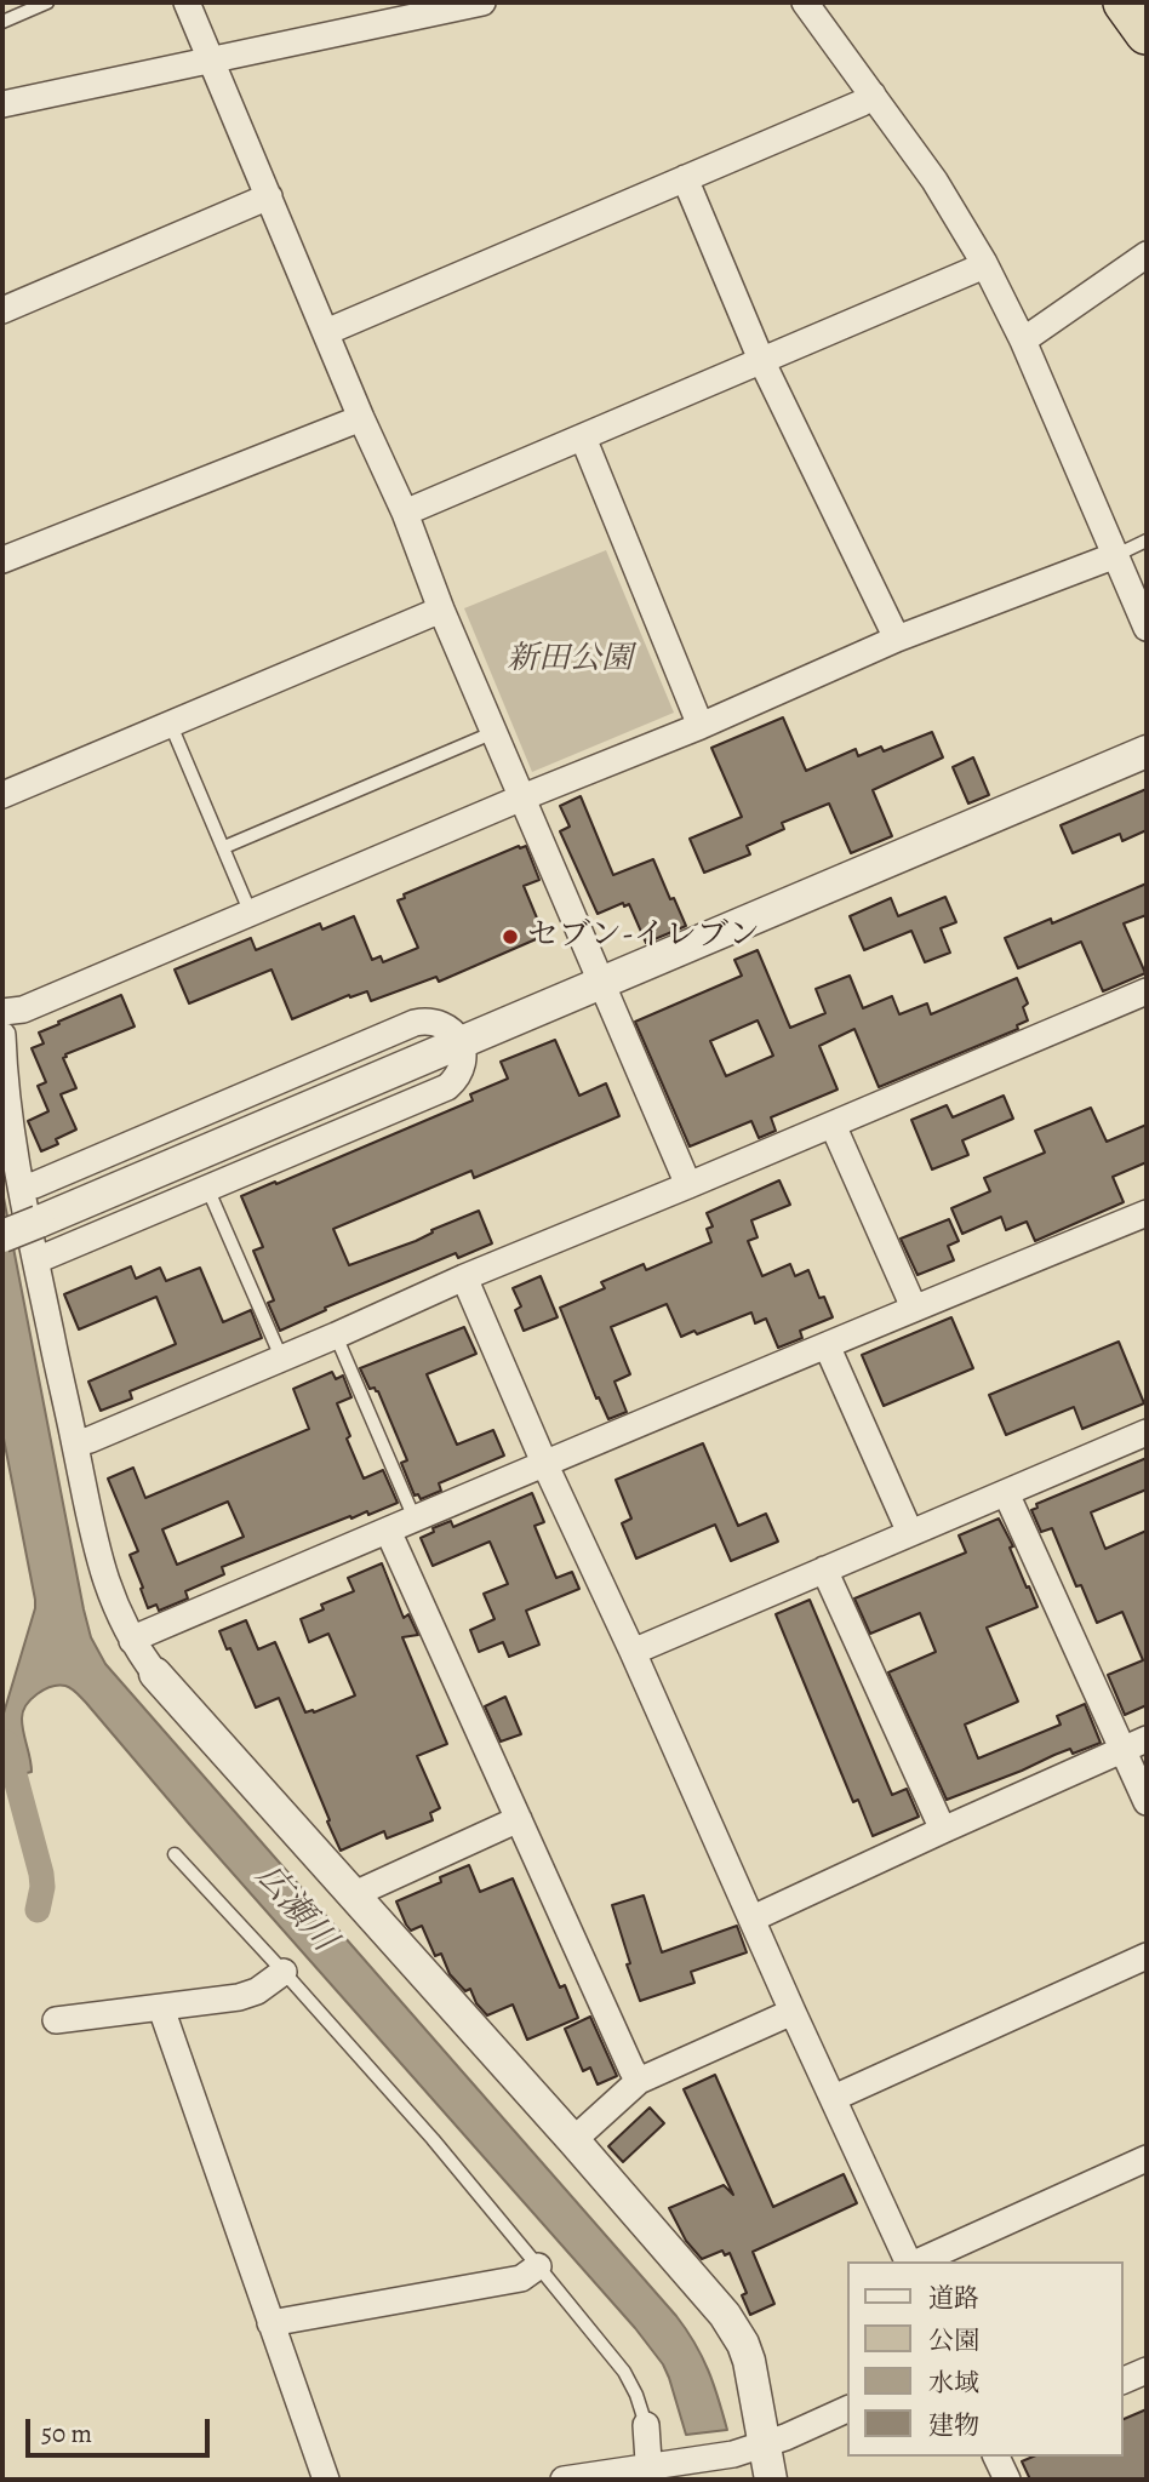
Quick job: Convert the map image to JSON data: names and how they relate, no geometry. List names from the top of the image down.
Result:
{
  "water": ["広瀬川"],
  "parks": ["新田公園"],
  "places": ["セブン-イレブン"],
  "legend": [
    "道路",
    "公園",
    "水域",
    "建物"
  ],
  "scale_bar": "50 m"
}
